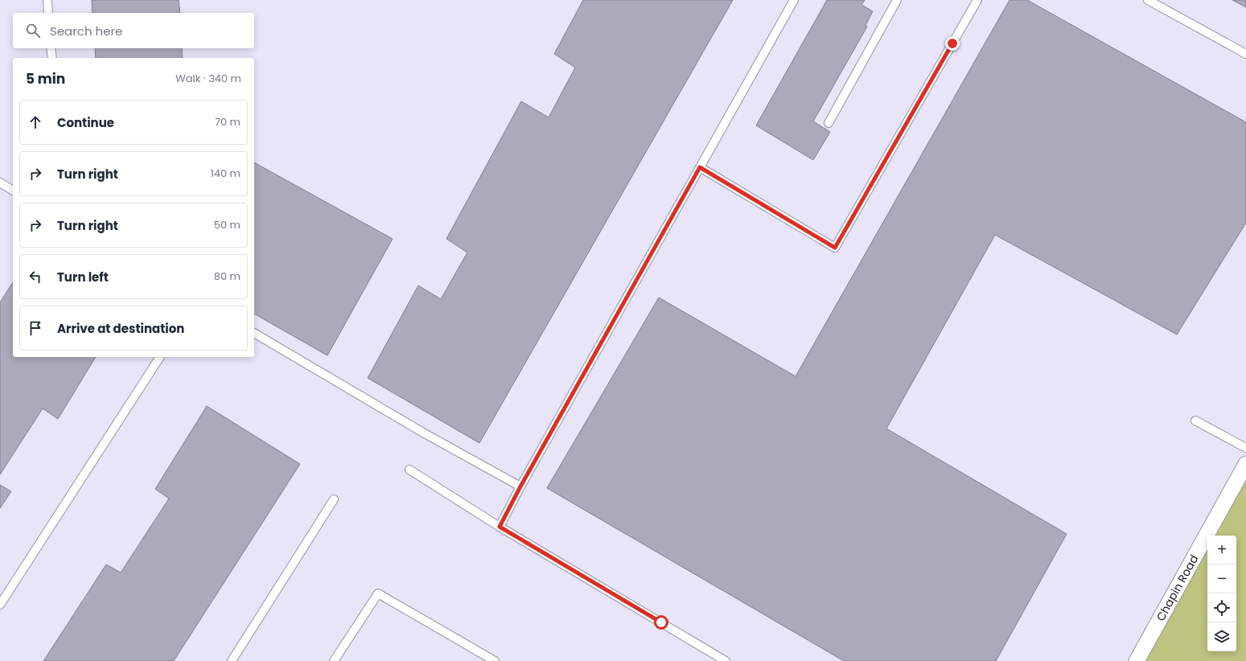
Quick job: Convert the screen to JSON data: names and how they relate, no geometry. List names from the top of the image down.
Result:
{
  "streets": {
    "street": ["Chapin Road"]
  },
  "page": {
    "search": "Search here",
    "heading": ["5 min", "Walk · 340 m"],
    "list": [
      ["Continue", "70 m"],
      ["Turn right", "140 m"],
      ["Turn right", "50 m"],
      ["Turn left", "80 m"],
      "Arrive at destination"
    ],
    "map_buttons": ["+", "−"]
  }
}
